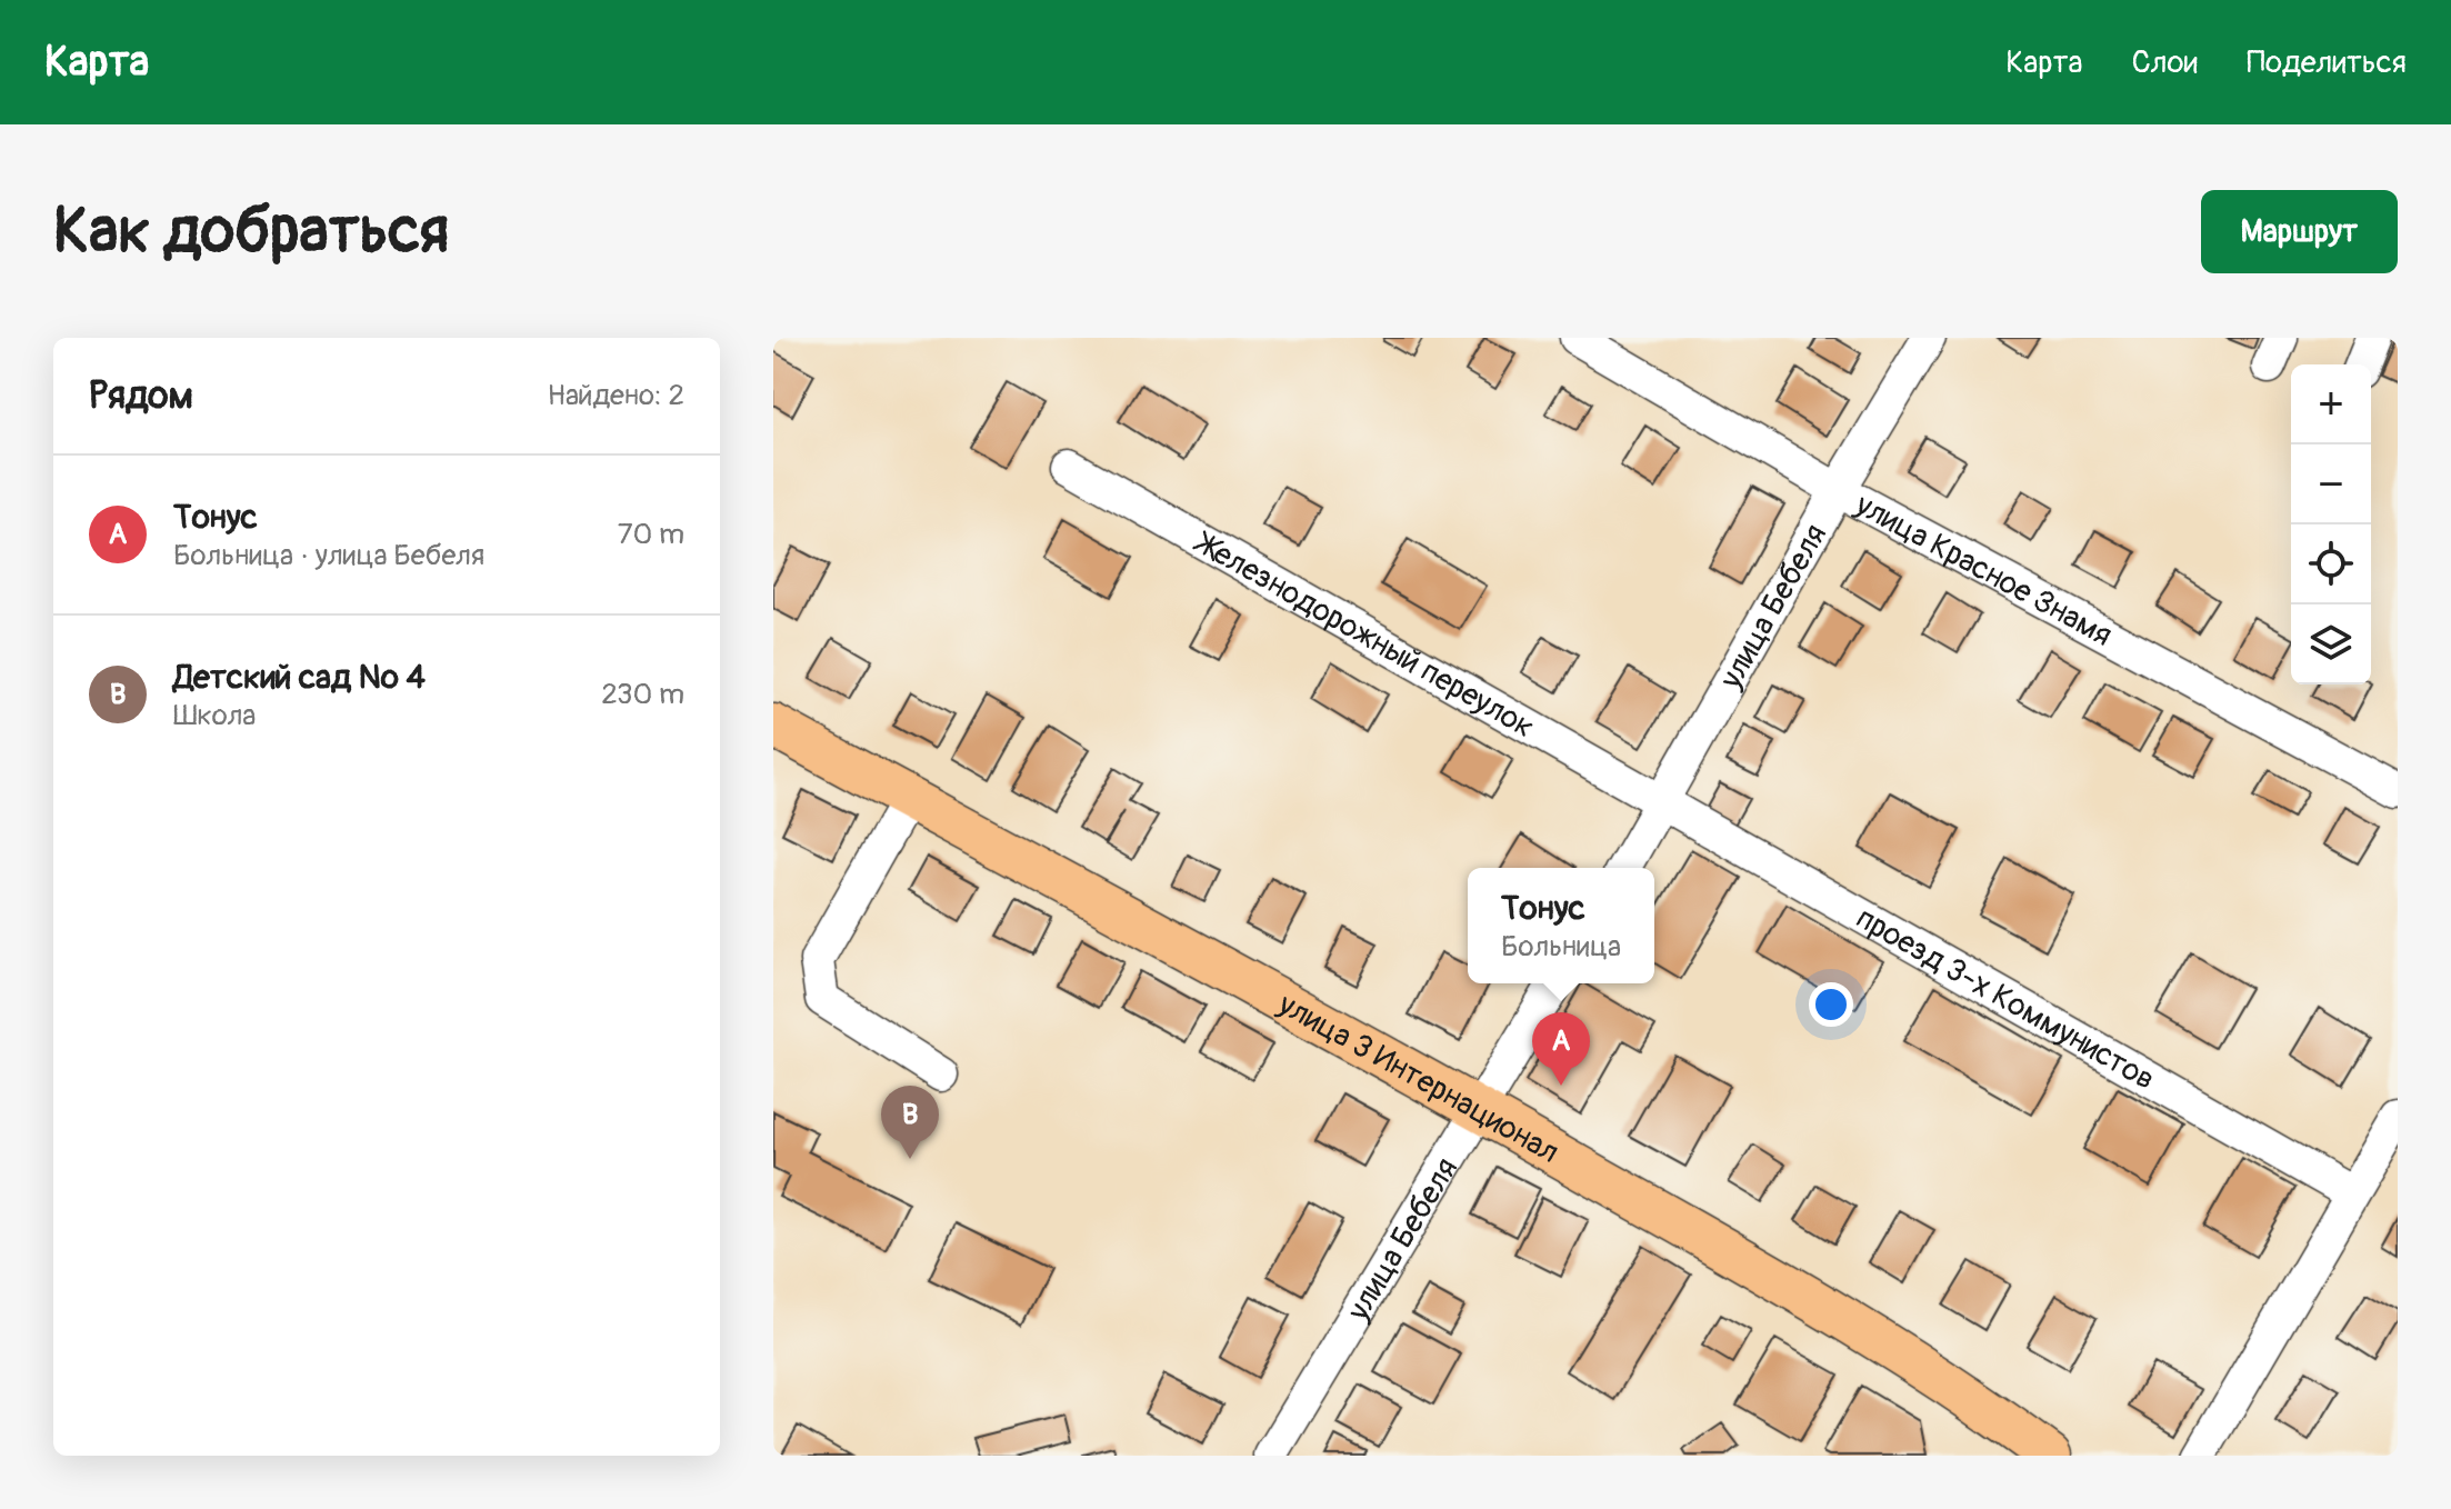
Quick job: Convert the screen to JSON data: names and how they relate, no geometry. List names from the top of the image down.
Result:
{
  "streets": {
    "main road": ["улица 3 Интернационал"],
    "street": [
      "улица Красное Знамя",
      "улица Бебеля",
      "Железнодорожный переулок",
      "проезд 3-х Коммунистов"
    ]
  },
  "crossings": [
    ["улица Красное Знамя", "улица Бебеля"],
    ["улица Бебеля", "Железнодорожный переулок"],
    ["улица Бебеля", "проезд 3-х Коммунистов"],
    ["улица Бебеля", "улица 3 Интернационал"],
    ["Железнодорожный переулок", "проезд 3-х Коммунистов"]
  ],
  "page": {
    "header": "Карта",
    "nav": ["Карта", "Слои", "Поделиться"],
    "buttons": "Маршрут",
    "title": "Как добраться",
    "heading": ["Рядом", "Найдено: 2"],
    "map_buttons": ["+", "−"],
    "list": [
      {
        "mark": "A",
        "name": "Тонус",
        "note": "Больница · улица Бебеля",
        "value": "70 m"
      },
      {
        "mark": "B",
        "name": "Детский сад № 4",
        "note": "Школа",
        "value": "230 m"
      }
    ],
    "popup": ["Тонус", "Больница"],
    "pins": ["A", "B"]
  }
}
